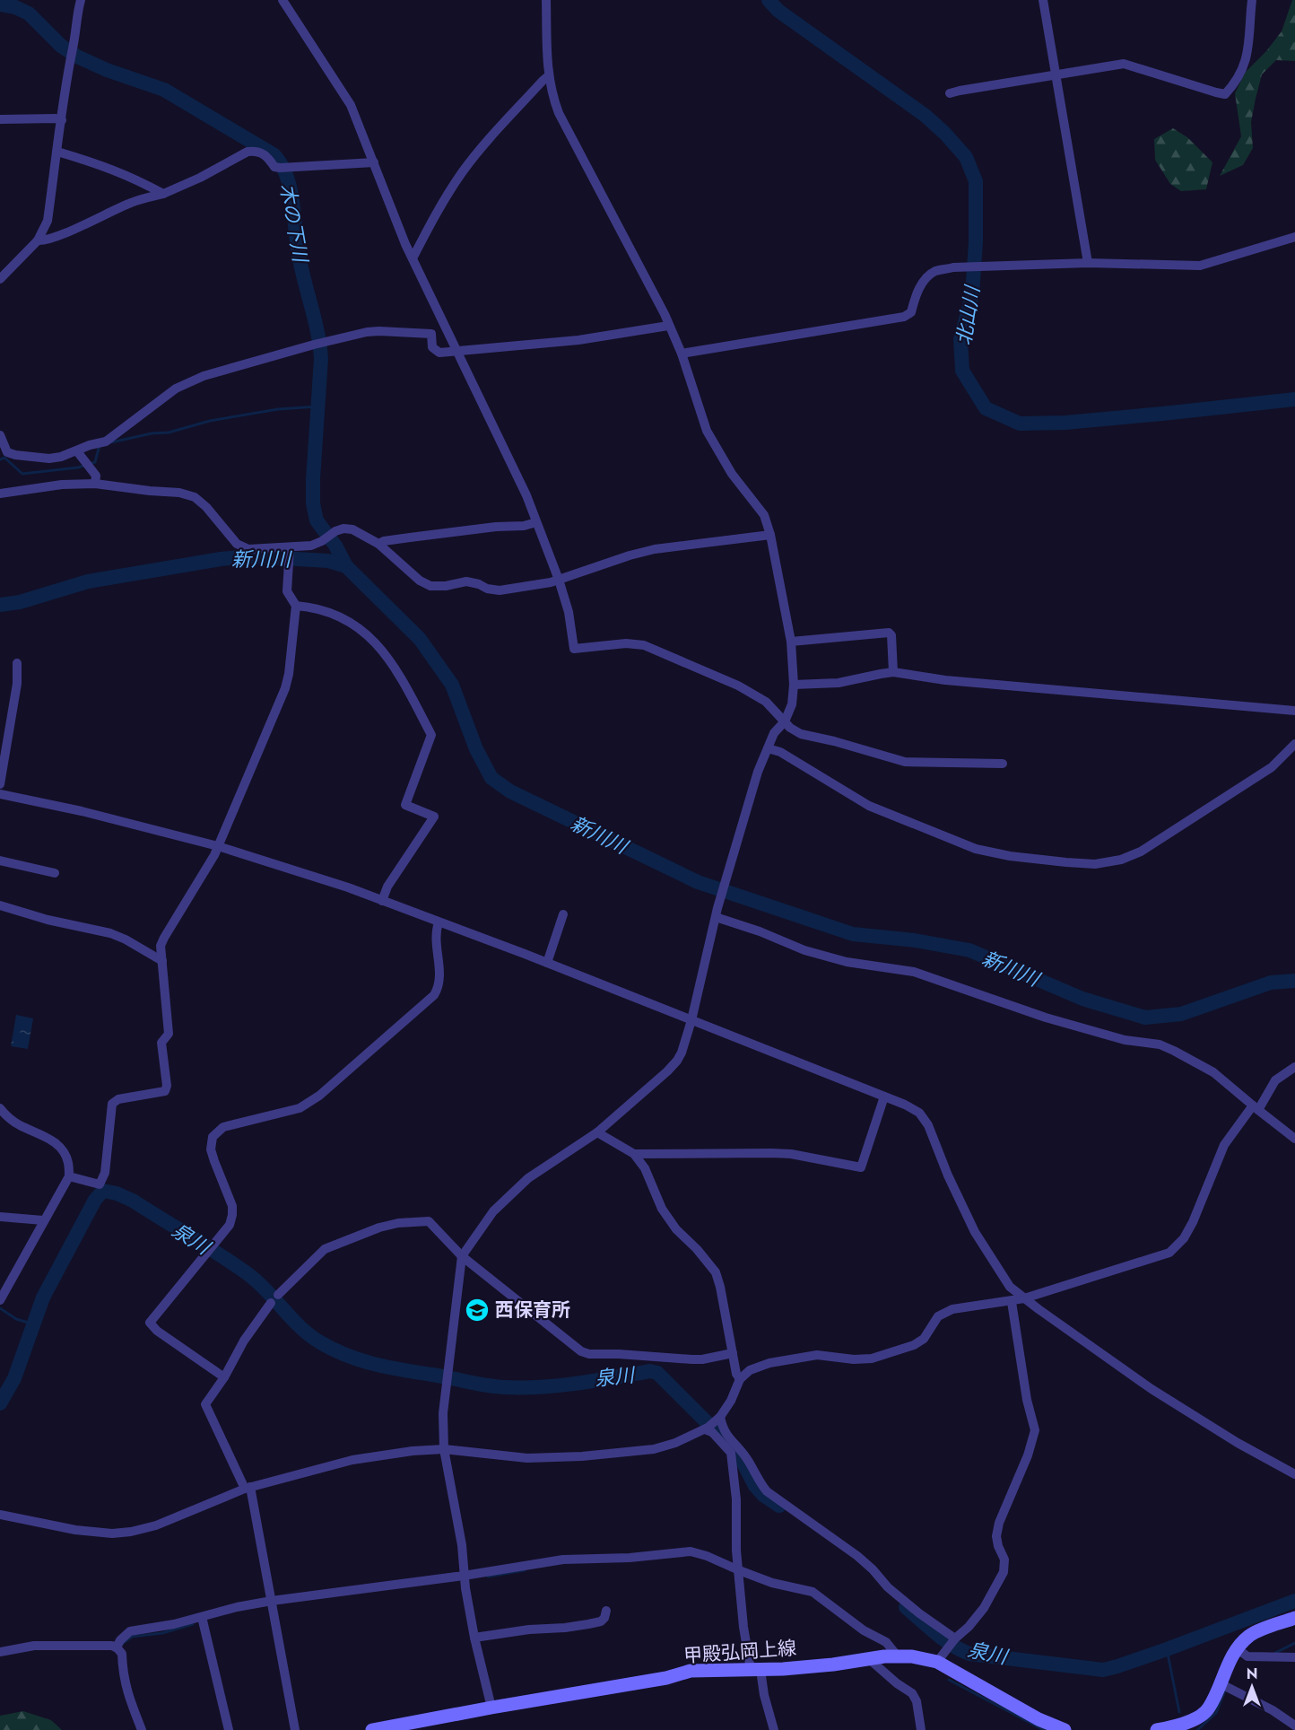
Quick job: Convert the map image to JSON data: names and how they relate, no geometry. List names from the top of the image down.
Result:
{
  "streets": {
    "main road": ["甲殿弘岡上線"]
  },
  "water": [
    "木の下川",
    "北山川",
    "新川川",
    "泉川"
  ],
  "places": {
    "school or university": ["西保育所"]
  },
  "north": "top"
}
